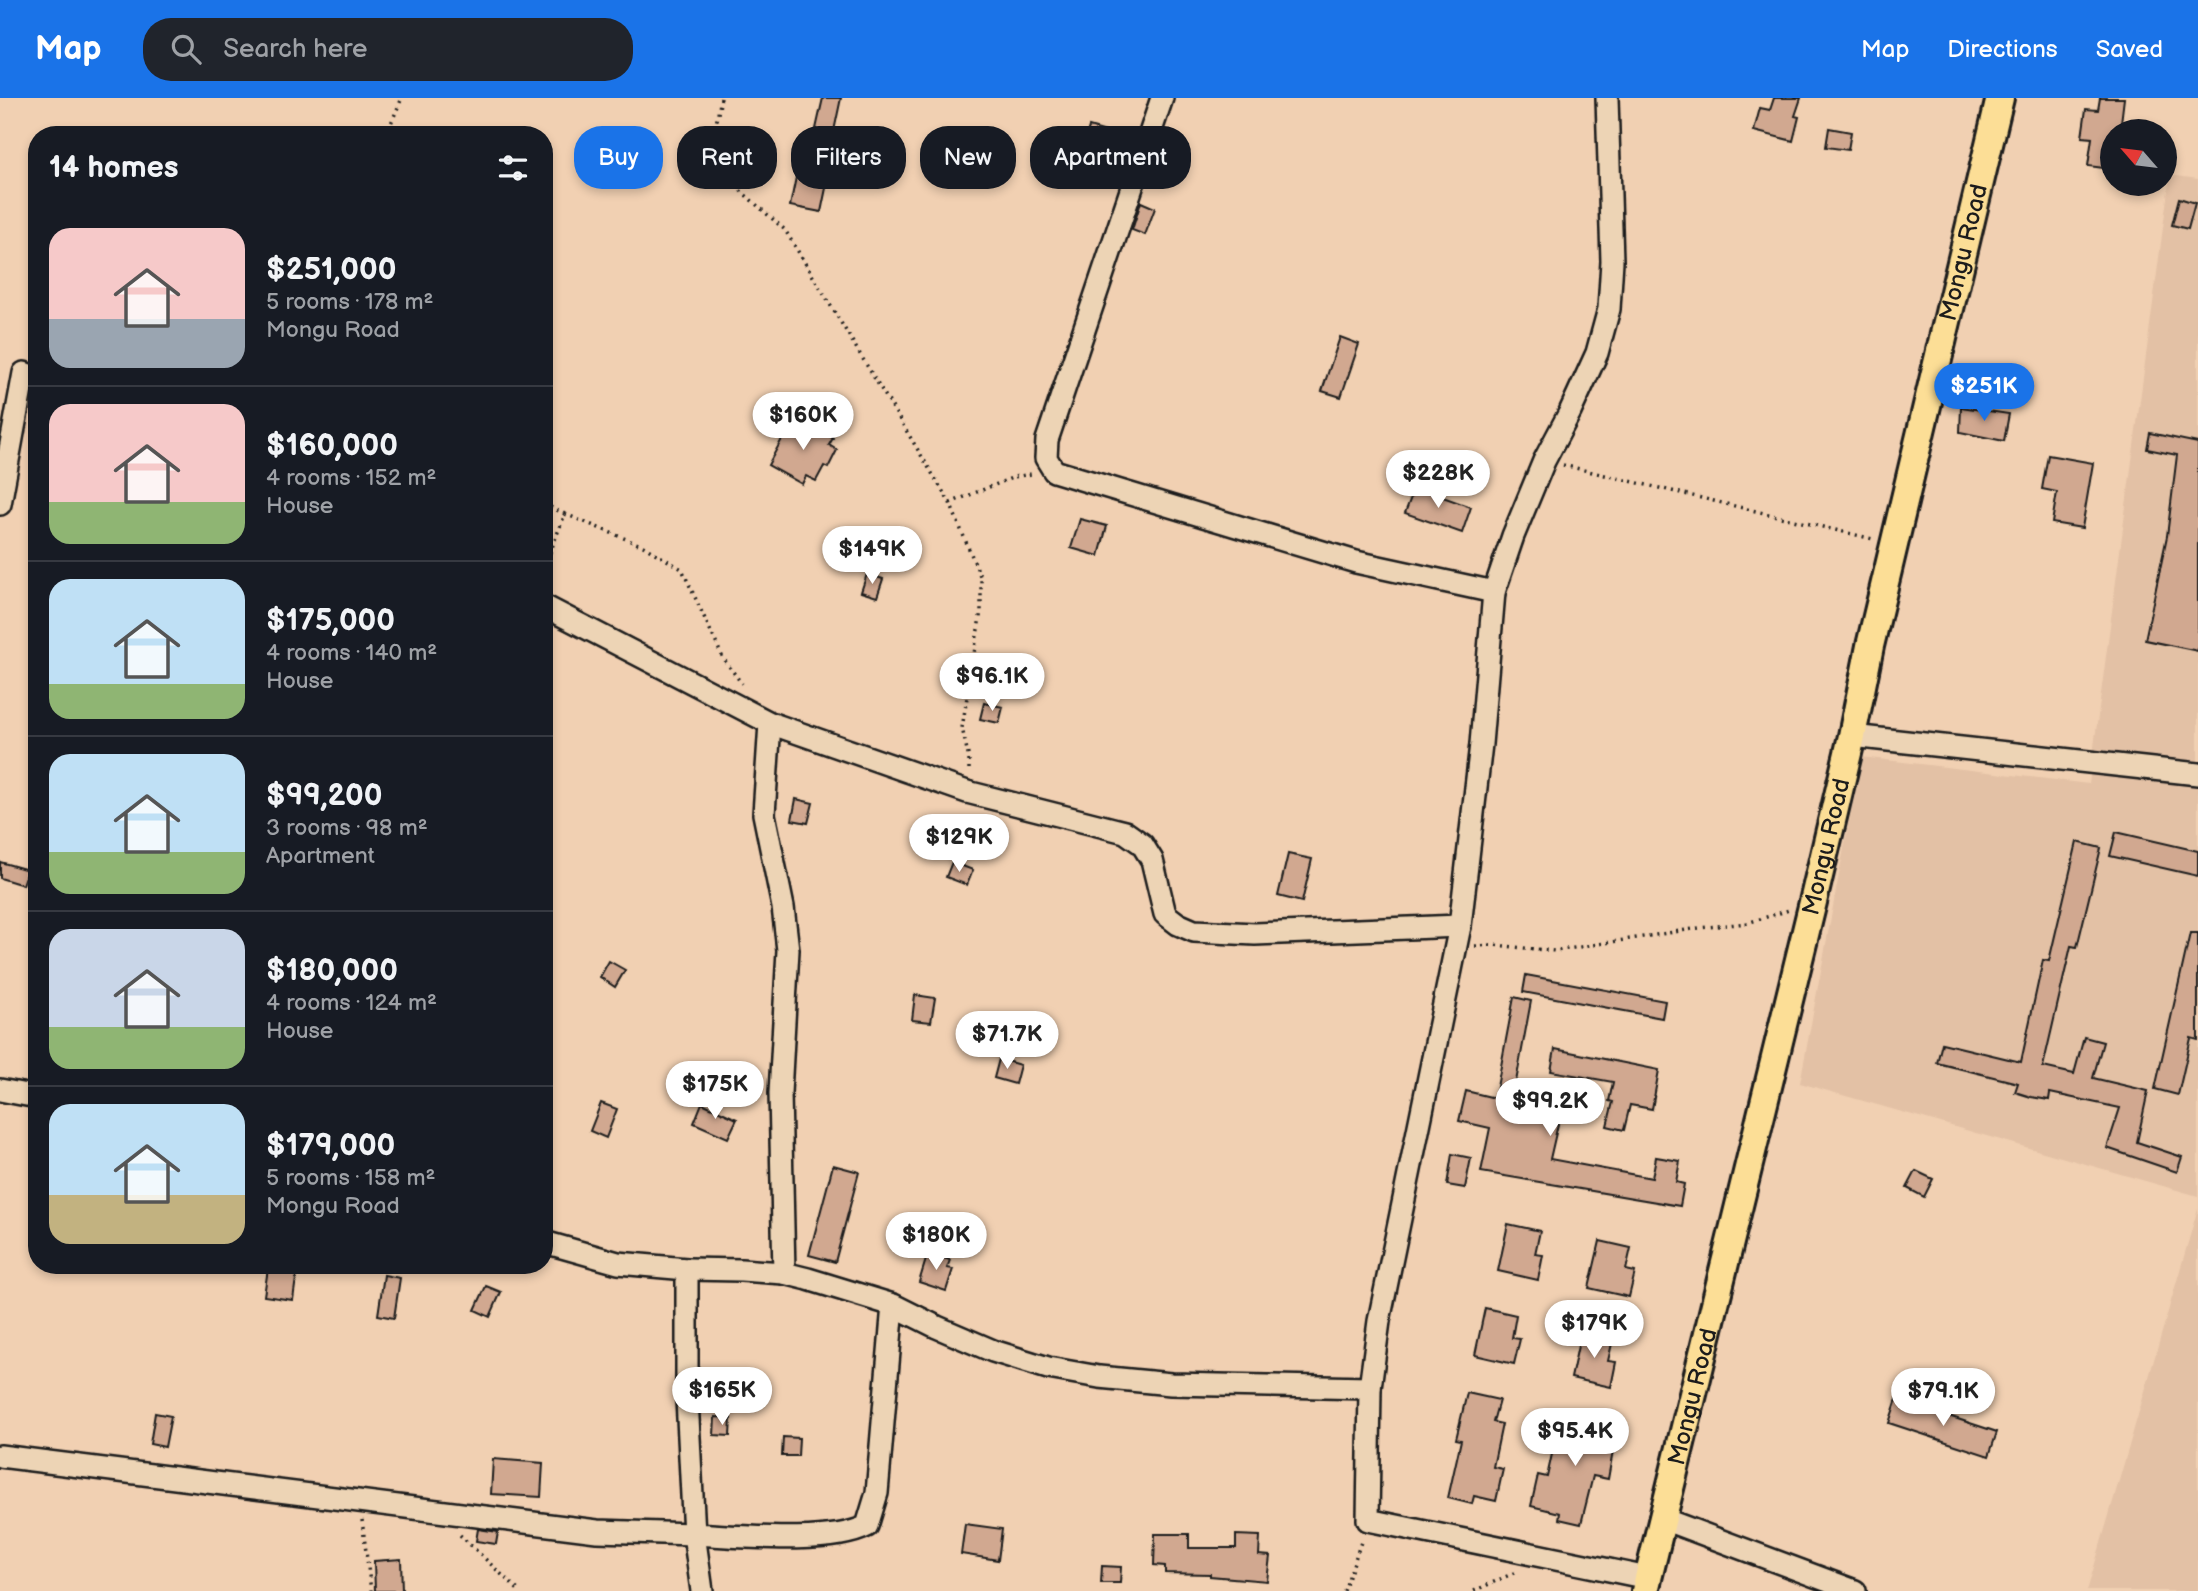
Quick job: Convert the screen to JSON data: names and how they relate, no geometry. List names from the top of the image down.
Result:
{
  "streets": {
    "main road": ["Mongu Road"]
  },
  "north": "top left",
  "page": {
    "header": "Map",
    "search": "Search here",
    "nav": ["Map", "Directions", "Saved"],
    "chip": [
      "Buy",
      "Rent",
      "Filters",
      "New",
      "Apartment"
    ],
    "heading": "14 homes",
    "list": [
      {
        "name": "$251,000",
        "note": "5 rooms · 178 m² · Mongu Road"
      },
      {
        "name": "$160,000",
        "note": "4 rooms · 152 m² · House"
      },
      {
        "name": "$175,000",
        "note": "4 rooms · 140 m² · House"
      },
      {
        "name": "$99,200",
        "note": "3 rooms · 98 m² · Apartment"
      },
      {
        "name": "$180,000",
        "note": "4 rooms · 124 m² · House"
      },
      {
        "name": "$179,000",
        "note": "5 rooms · 158 m² · Mongu Road"
      }
    ],
    "price": [
      "$251K",
      "$160K",
      "$228K",
      "$149K",
      "$96.1K",
      "$129K",
      "$71.7K",
      "$175K",
      "$99.2K",
      "$180K",
      "$179K",
      "$165K",
      "$79.1K",
      "$95.4K"
    ]
  }
}
